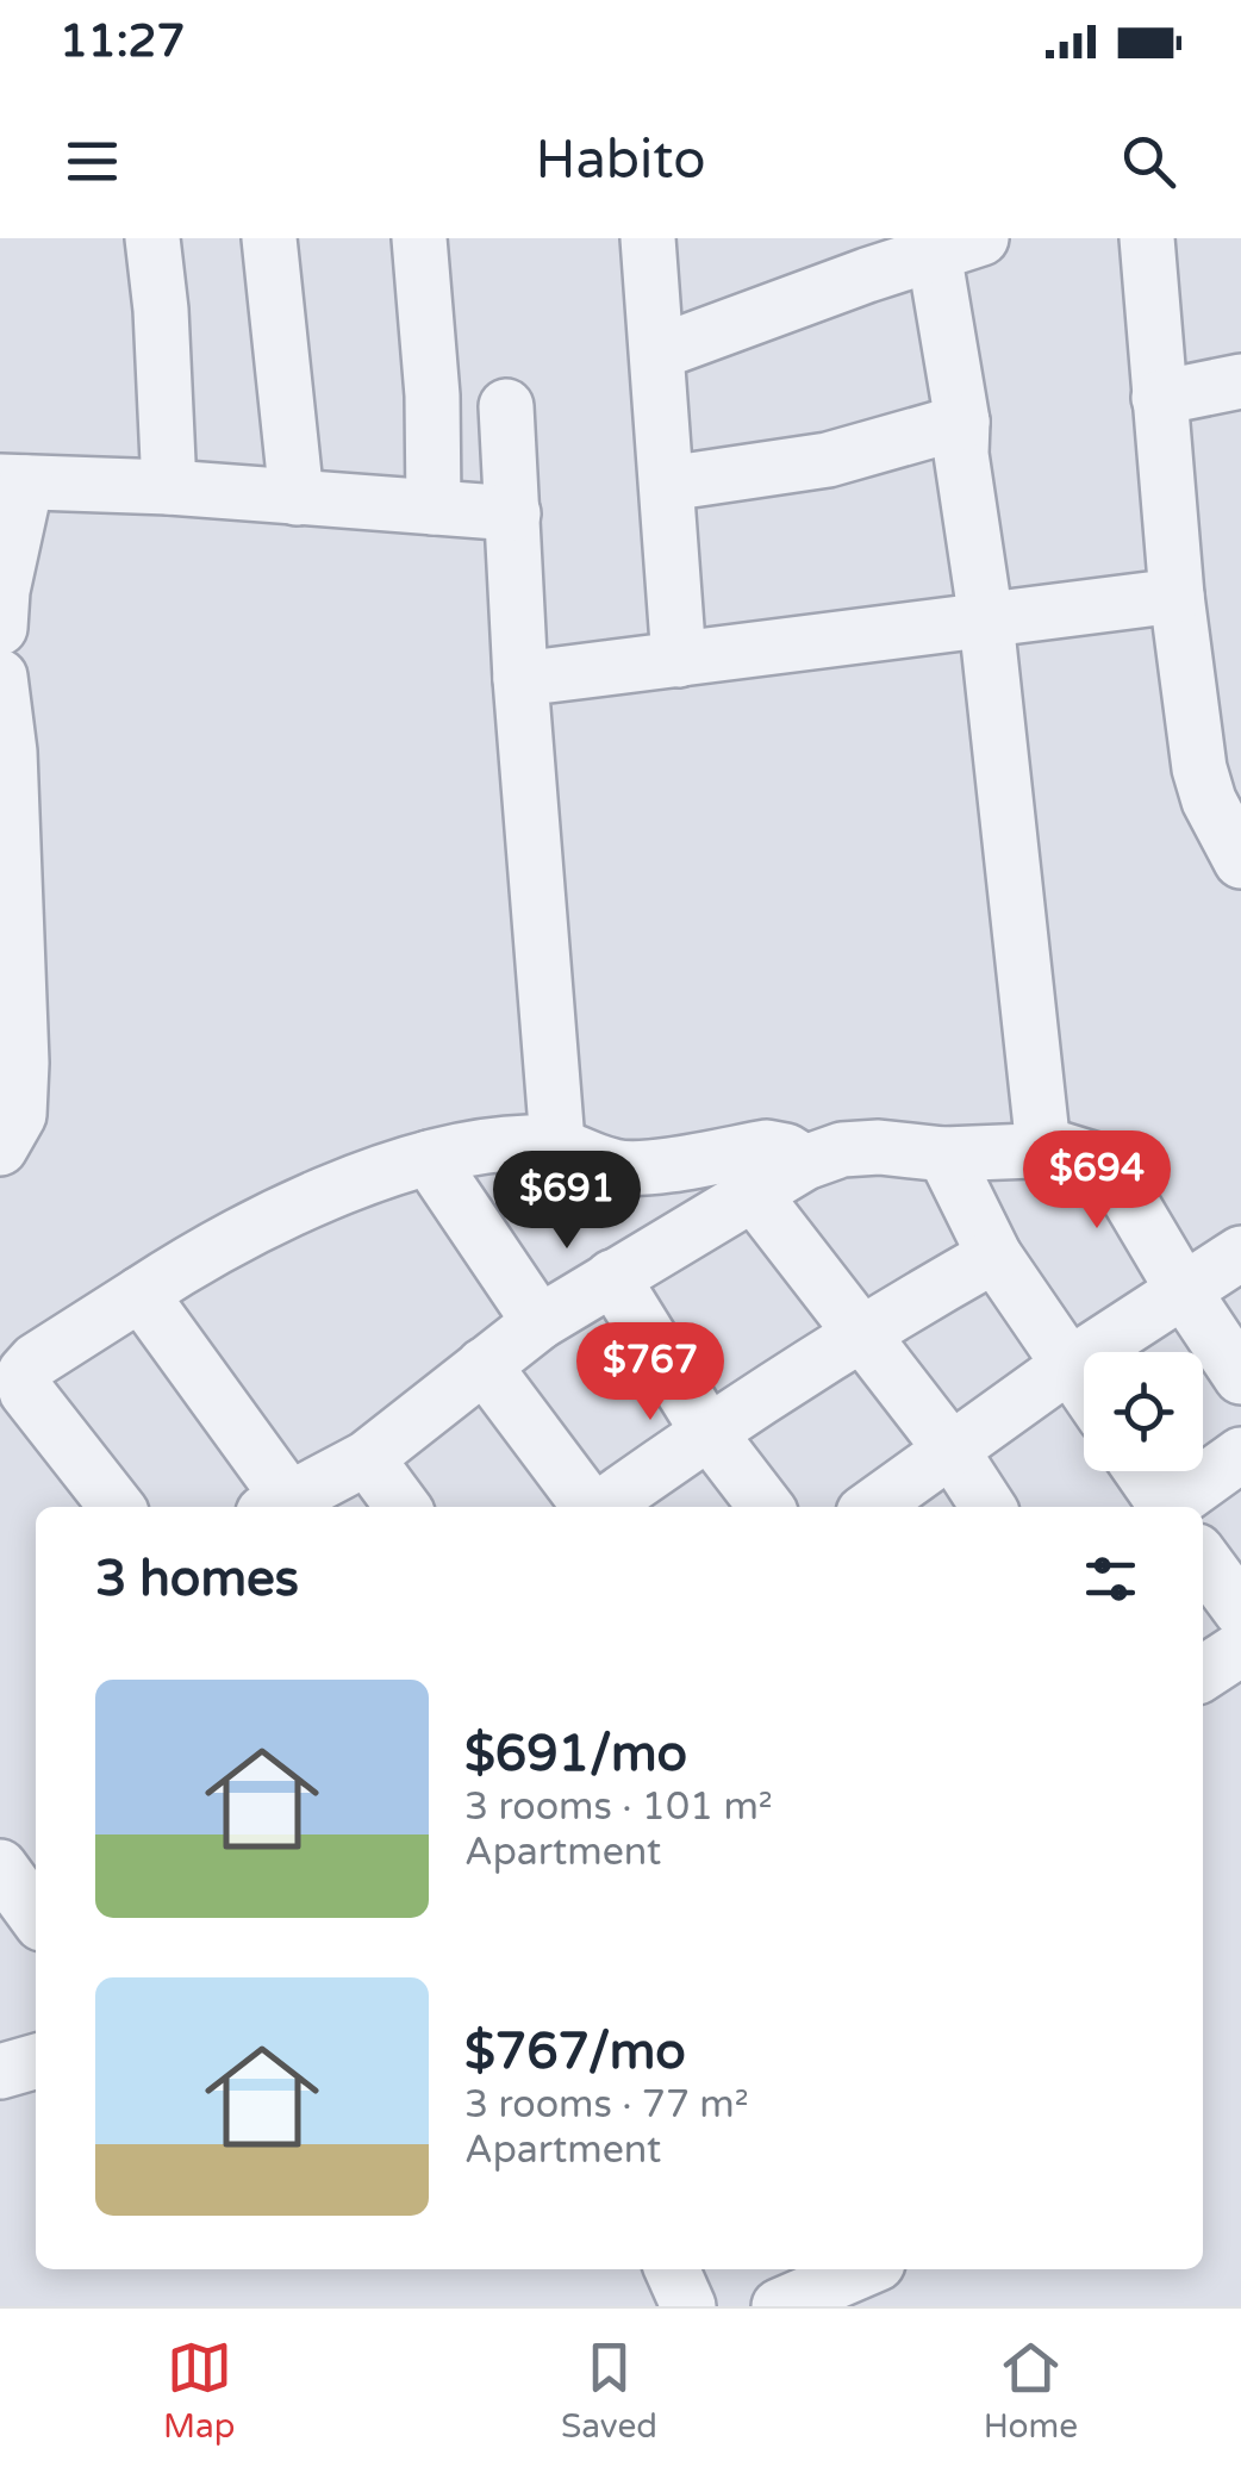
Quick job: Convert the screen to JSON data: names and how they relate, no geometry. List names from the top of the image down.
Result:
{
  "page": {
    "status": "11:27",
    "header": "Habito",
    "price": ["$694", "$691", "$767"],
    "heading": "3 homes",
    "list": [
      {
        "name": "$691/mo",
        "note": "3 rooms · 101 m² · Apartment"
      },
      {
        "name": "$767/mo",
        "note": "3 rooms · 77 m² · Apartment"
      }
    ],
    "tabs": ["Map", "Saved", "Home"]
  }
}
